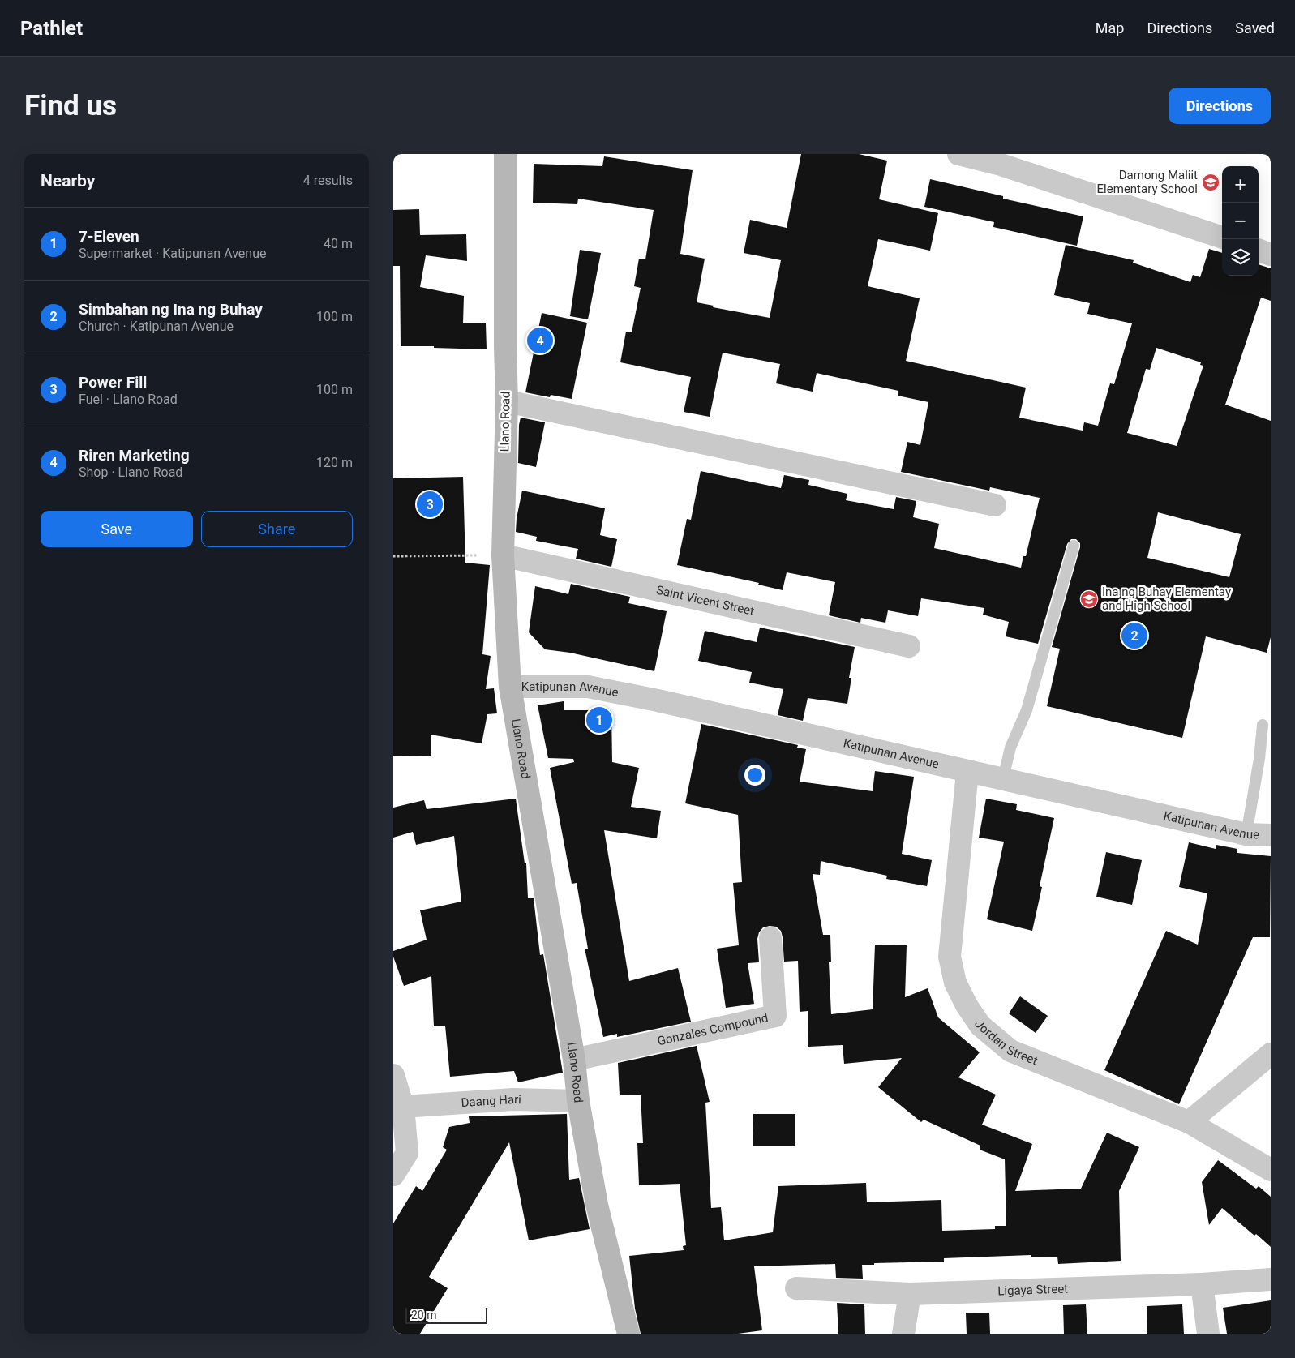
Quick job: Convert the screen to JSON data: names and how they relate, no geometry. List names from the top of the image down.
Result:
{
  "streets": {
    "main road": ["Llano Road"],
    "street": [
      "Saint Vicent Street",
      "Katipunan Avenue",
      "Gonzales Compound",
      "Jordan Street",
      "Daang Hari",
      "Ligaya Street"
    ]
  },
  "crossings": [
    ["Llano Road", "Saint Vicent Street"],
    ["Llano Road", "Katipunan Avenue"],
    ["Llano Road", "Gonzales Compound"],
    ["Llano Road", "Daang Hari"],
    ["Katipunan Avenue", "Jordan Street"]
  ],
  "places": {
    "school or university": ["Damong Maliit Elementary School", "Ina ng Buhay Elementay and High School"]
  },
  "scale_bar": "20 m",
  "page": {
    "header": "Pathlet",
    "nav": ["Map", "Directions", "Saved"],
    "buttons": [
      "Directions",
      ["Save", "Share"]
    ],
    "title": "Find us",
    "heading": ["Nearby", "4 results"],
    "map_buttons": ["+", "−"],
    "list": [
      {
        "mark": "1",
        "name": "7-Eleven",
        "note": "Supermarket · Katipunan Avenue",
        "value": "40 m"
      },
      {
        "mark": "2",
        "name": "Simbahan ng Ina ng Buhay",
        "note": "Church · Katipunan Avenue",
        "value": "100 m"
      },
      {
        "mark": "3",
        "name": "Power Fill",
        "note": "Fuel · Llano Road",
        "value": "100 m"
      },
      {
        "mark": "4",
        "name": "Riren Marketing",
        "note": "Shop · Llano Road",
        "value": "120 m"
      }
    ],
    "pins": [
      "4",
      "3",
      "2",
      "1"
    ],
    "scale": "20 m"
  }
}
